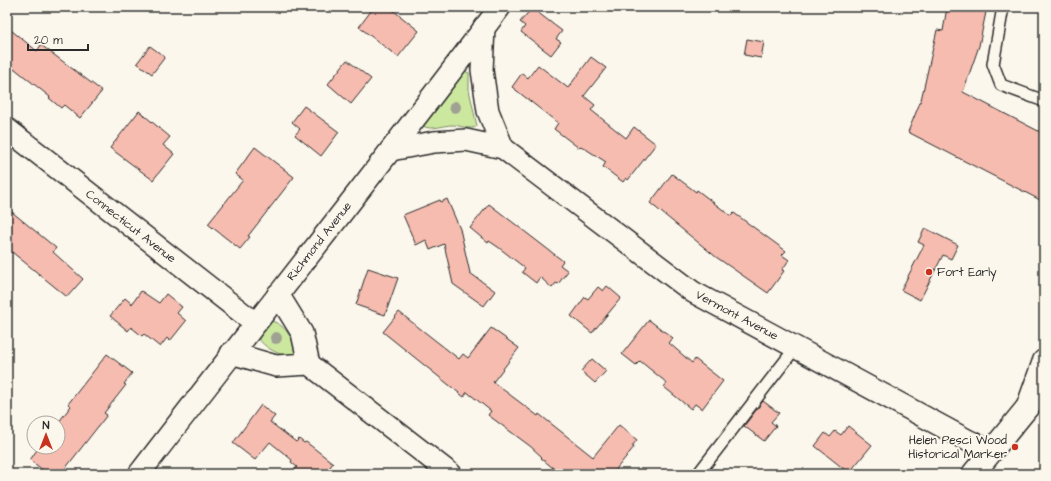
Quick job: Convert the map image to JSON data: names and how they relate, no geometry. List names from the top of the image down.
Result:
{
  "streets": {
    "street": ["Connecticut Avenue", "Richmond Avenue", "Vermont Avenue"]
  },
  "crossings": [
    ["Connecticut Avenue", "Richmond Avenue"],
    ["Richmond Avenue", "Vermont Avenue"]
  ],
  "places": ["Fort Early", "Helen Pesci Wood Historical Marker"],
  "scale_bar": "20 m",
  "north": "top"
}
